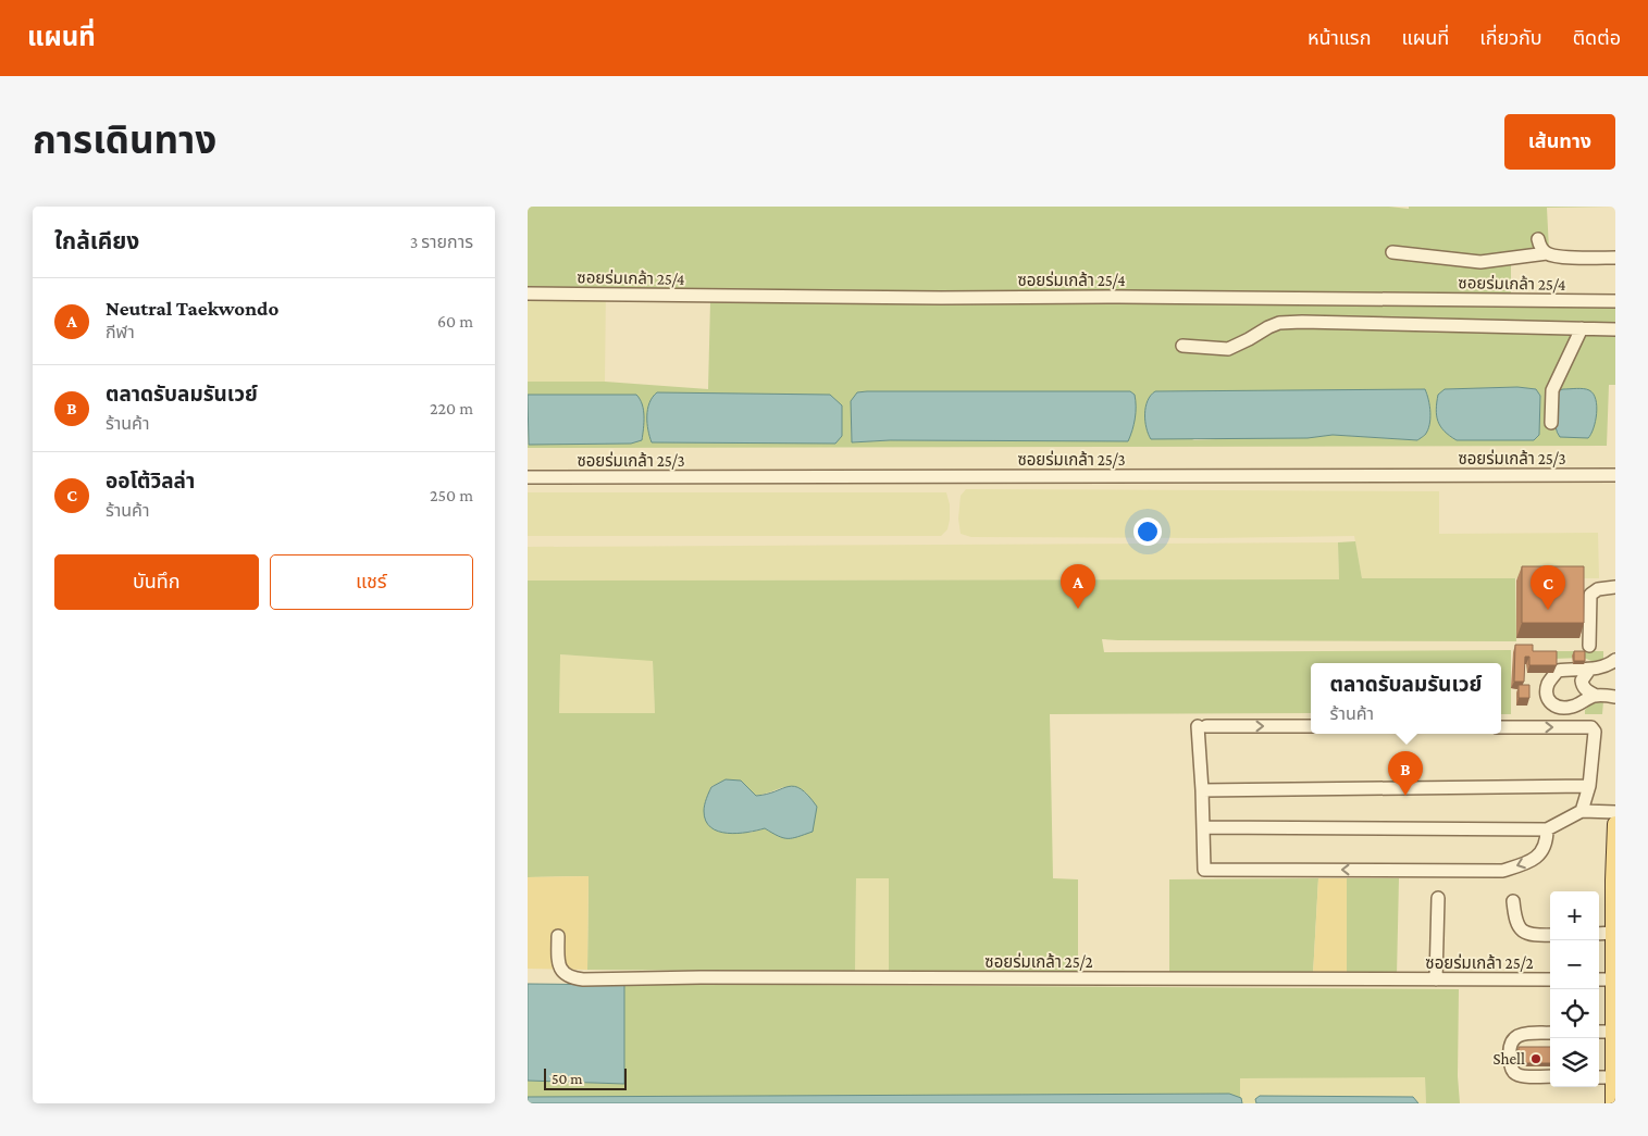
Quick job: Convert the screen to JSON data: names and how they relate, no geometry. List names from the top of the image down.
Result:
{
  "streets": {
    "street": ["ซอยร่มเกล้า 25/4", "ซอยร่มเกล้า 25/3", "ซอยร่มเกล้า 25/2"]
  },
  "places": ["Shell"],
  "scale_bar": "50 m",
  "page": {
    "header": "แผนที่",
    "nav": [
      "หน้าแรก",
      "แผนที่",
      "เกี่ยวกับ",
      "ติดต่อ"
    ],
    "title": "การเดินทาง",
    "buttons": [
      "เส้นทาง",
      ["บันทึก", "แชร์"]
    ],
    "heading": ["ใกล้เคียง", "3 รายการ"],
    "list": [
      {
        "mark": "A",
        "name": "Neutral Taekwondo",
        "note": "กีฬา",
        "value": "60 m"
      },
      {
        "mark": "B",
        "name": "ตลาดรับลมรันเวย์",
        "note": "ร้านค้า",
        "value": "220 m"
      },
      {
        "mark": "C",
        "name": "ออโต้วิลล่า",
        "note": "ร้านค้า",
        "value": "250 m"
      }
    ],
    "pins": ["A", "C", "B"],
    "popup": ["ตลาดรับลมรันเวย์", "ร้านค้า"],
    "map_buttons": ["+", "−"],
    "scale": "50 m"
  }
}
